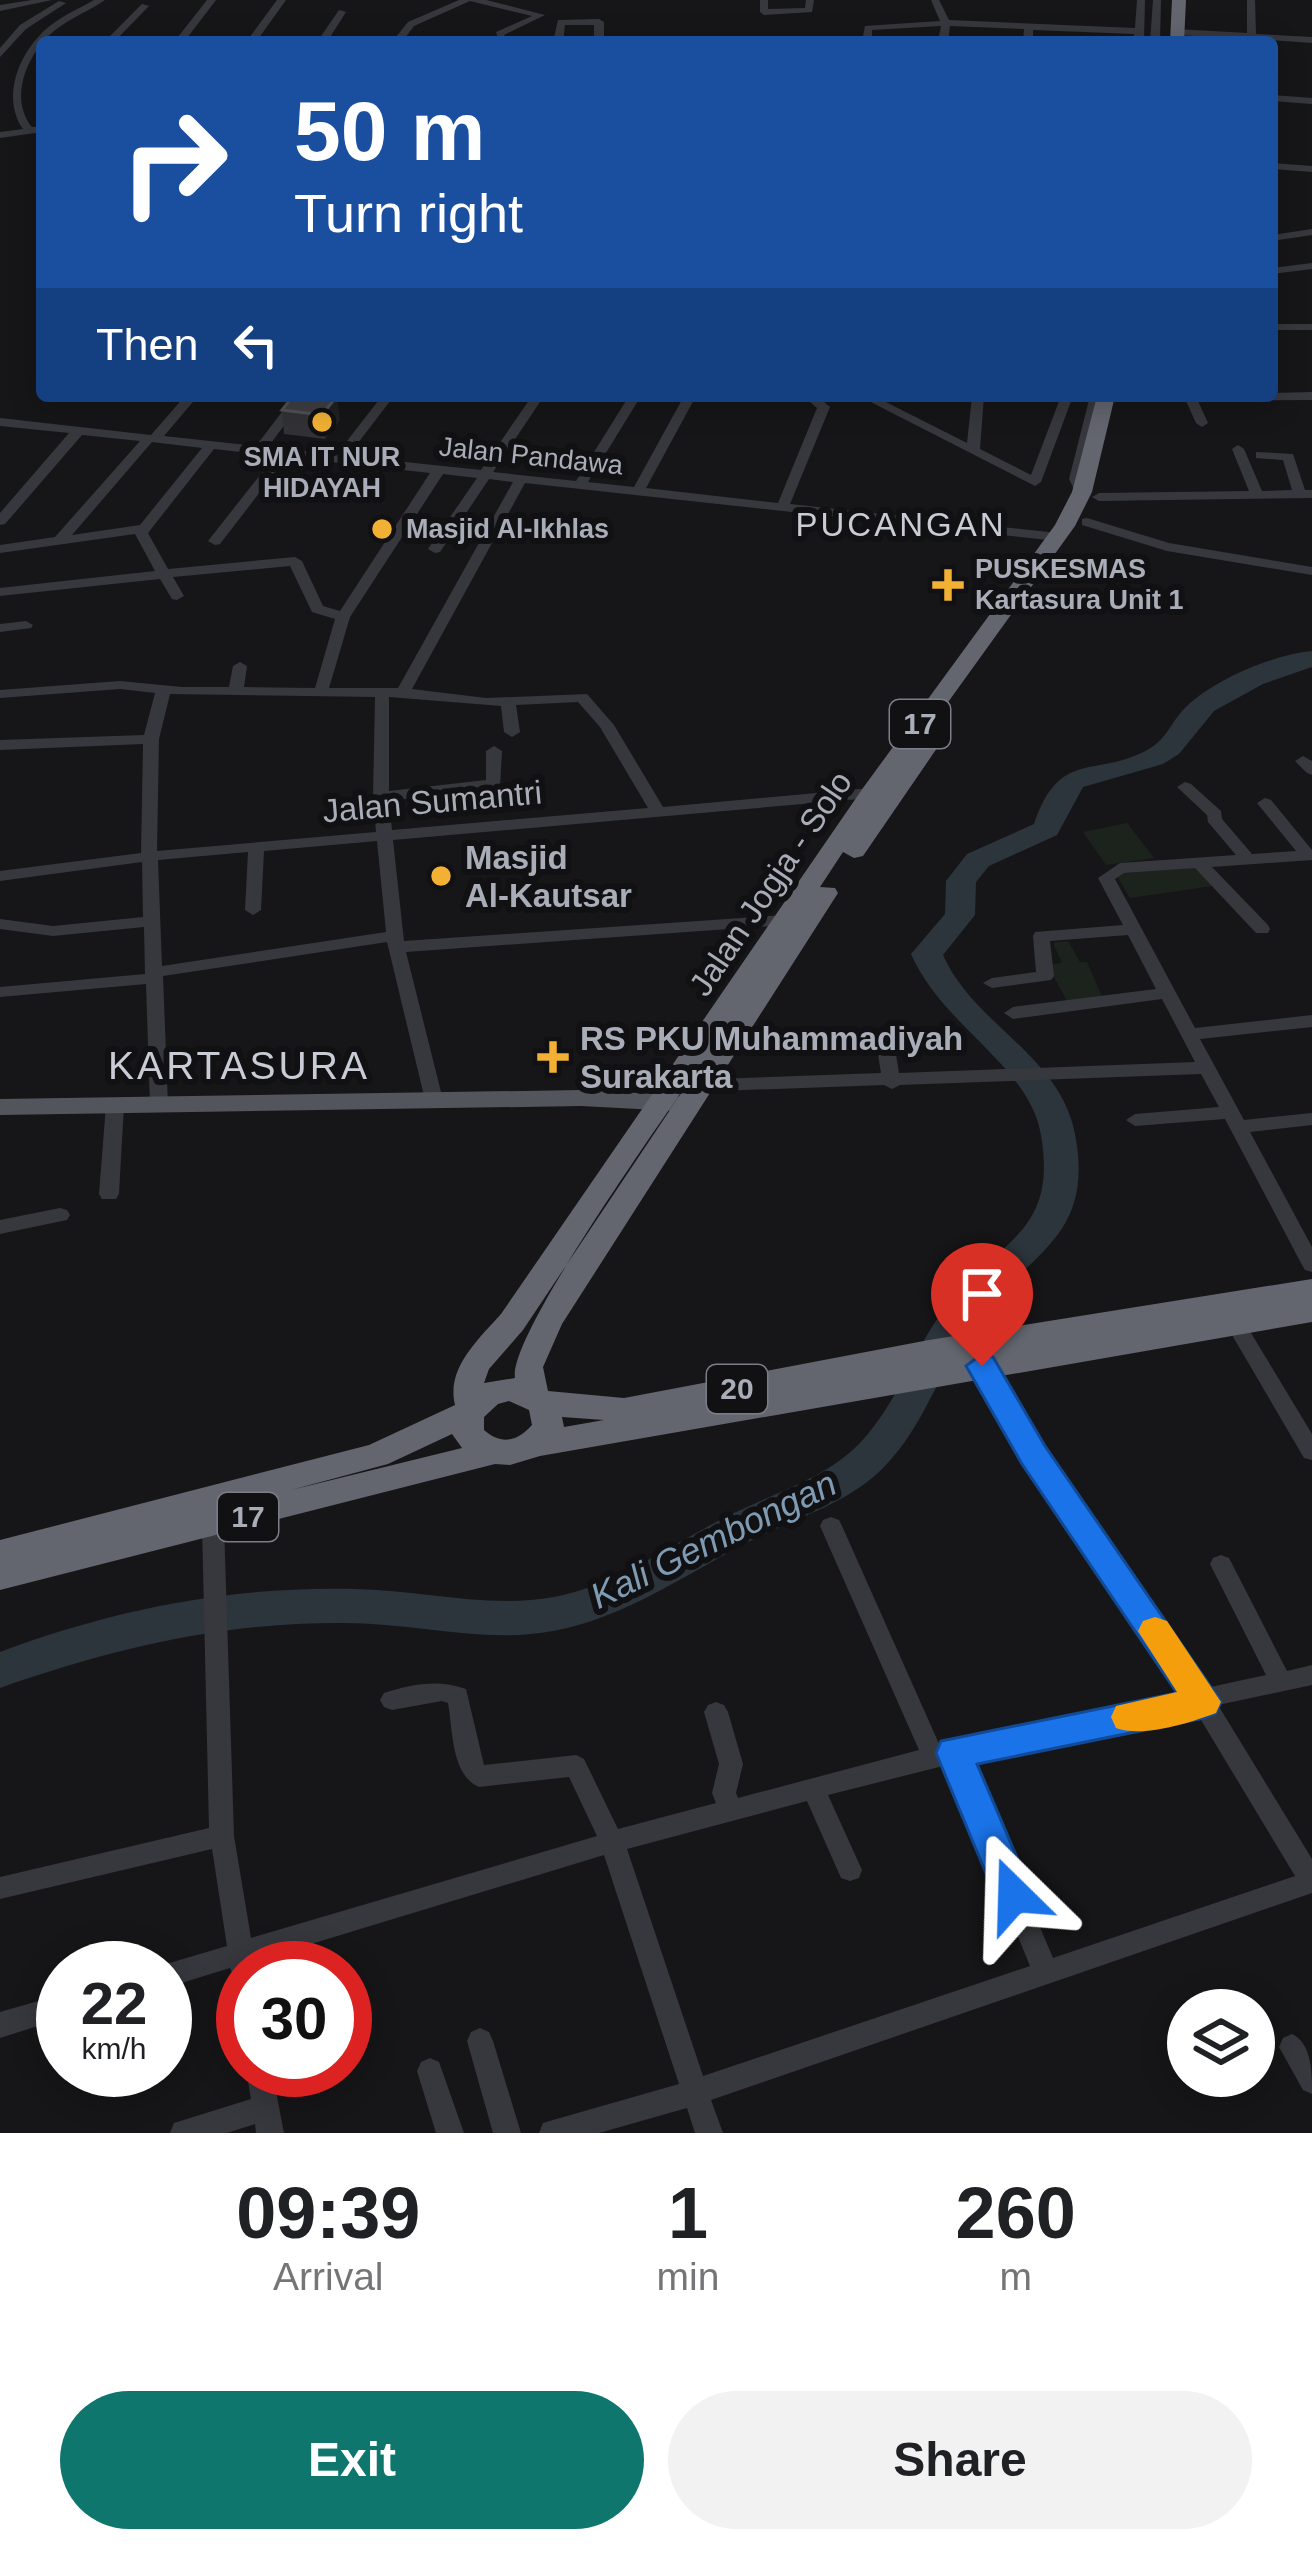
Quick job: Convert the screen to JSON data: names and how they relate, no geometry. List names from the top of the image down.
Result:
{
  "streets": {
    "highway": ["17", "Jalan Jogja - Solo", "20"],
    "street": ["Jalan Pandawa", "Jalan Sumantri"]
  },
  "crossings": [
    ["Jalan Pandawa", "Jalan Jogja - Solo"],
    ["17", "Jalan Jogja - Solo"],
    ["17", "20"],
    ["Jalan Sumantri", "Jalan Jogja - Solo"]
  ],
  "districts": ["PUCANGAN", "KARTASURA"],
  "water": ["Kali Gembongan"],
  "places": {
    "other": ["SMA IT NUR HIDAYAH", "Masjid Al-Ikhlas", "Masjid Al-Kautsar"],
    "health": ["PUSKESMAS Kartasura Unit 1", "RS PKU Muhammadiyah Surakarta"]
  },
  "page": {
    "turn": ["50 m", "Turn right"],
    "then": "Then",
    "speed": "22 km/h",
    "limit": "30",
    "eta": [
      "09:39",
      "Arrival",
      "1",
      "min",
      "260",
      "m"
    ],
    "buttons": ["Exit", "Share"]
  }
}
